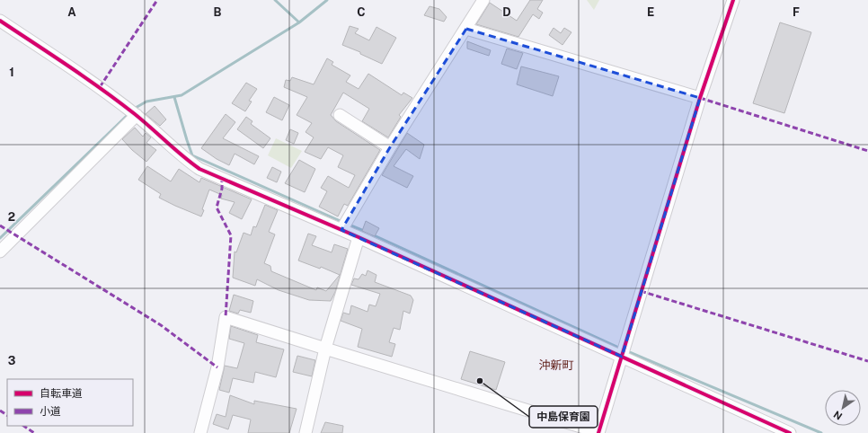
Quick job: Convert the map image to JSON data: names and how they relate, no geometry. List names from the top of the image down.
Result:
{
  "districts": ["沖新町"],
  "places": ["中島保育園"],
  "legend": ["自転車道", "小道"],
  "north": "bottom left",
  "grid": {
    "columns": [
      "A",
      "B",
      "C",
      "D",
      "E",
      "F"
    ],
    "rows": ["1", "2", "3"]
  }
}
